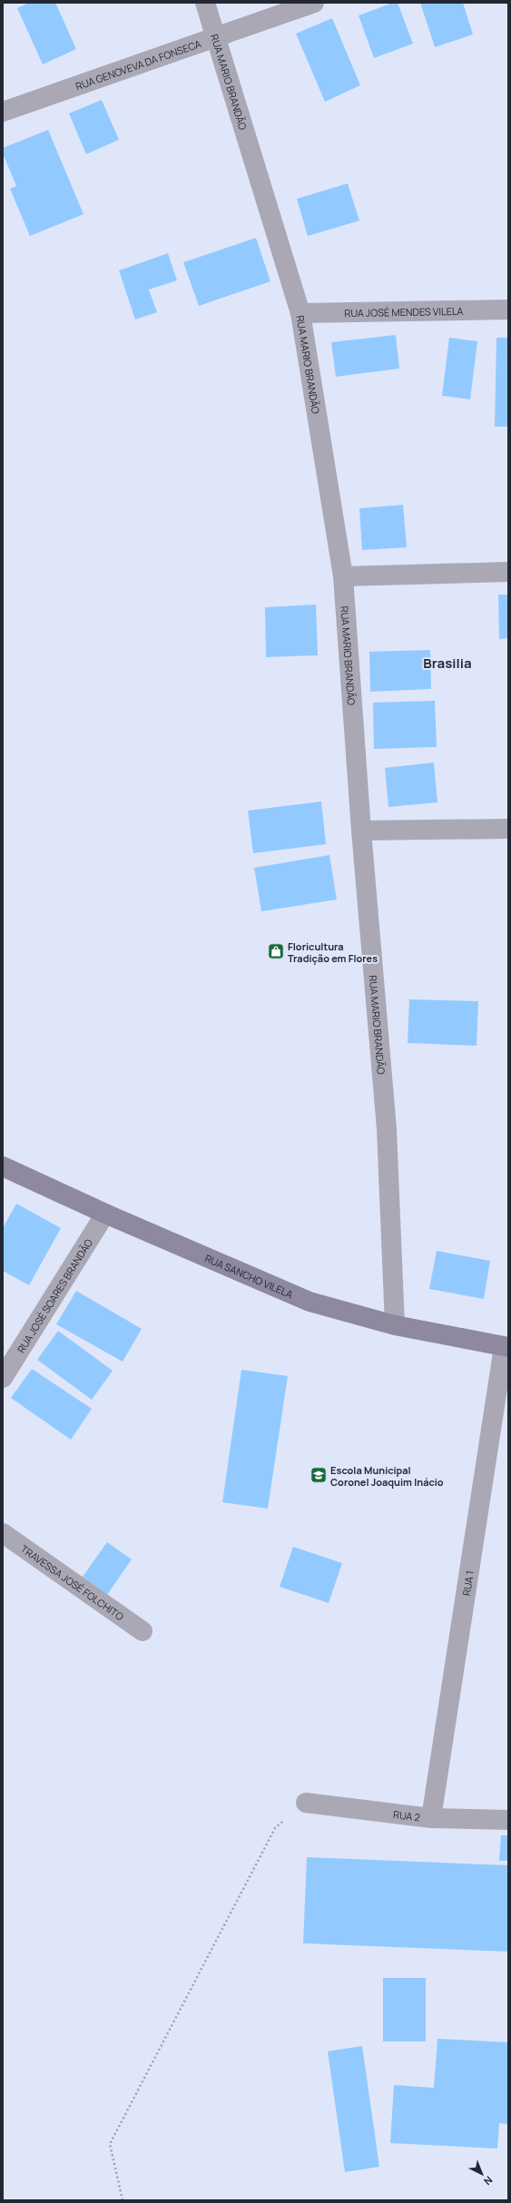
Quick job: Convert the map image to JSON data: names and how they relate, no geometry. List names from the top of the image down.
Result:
{
  "streets": {
    "main road": ["RUA SANCHO VILELA"],
    "street": [
      "RUA GENOVEVA DA FONSECA",
      "RUA MARIO BRANDÃO",
      "RUA JOSÉ MENDES VILELA",
      "RUA JOSÉ SOARES BRANDÃO",
      "TRAVESSA JOSÉ FOLCHITO",
      "RUA 1",
      "RUA 2"
    ]
  },
  "crossings": [
    ["RUA GENOVEVA DA FONSECA", "RUA MARIO BRANDÃO"],
    ["RUA MARIO BRANDÃO", "RUA JOSÉ MENDES VILELA"],
    ["RUA MARIO BRANDÃO", "RUA SANCHO VILELA"],
    ["RUA SANCHO VILELA", "RUA JOSÉ SOARES BRANDÃO"],
    ["RUA SANCHO VILELA", "RUA 1"],
    ["RUA 1", "RUA 2"]
  ],
  "districts": ["Brasilia"],
  "places": {
    "shop": ["Floricultura Tradição em Flores"],
    "school or university": ["Escola Municipal Coronel Joaquim Inácio"]
  },
  "north": "bottom right"
}
